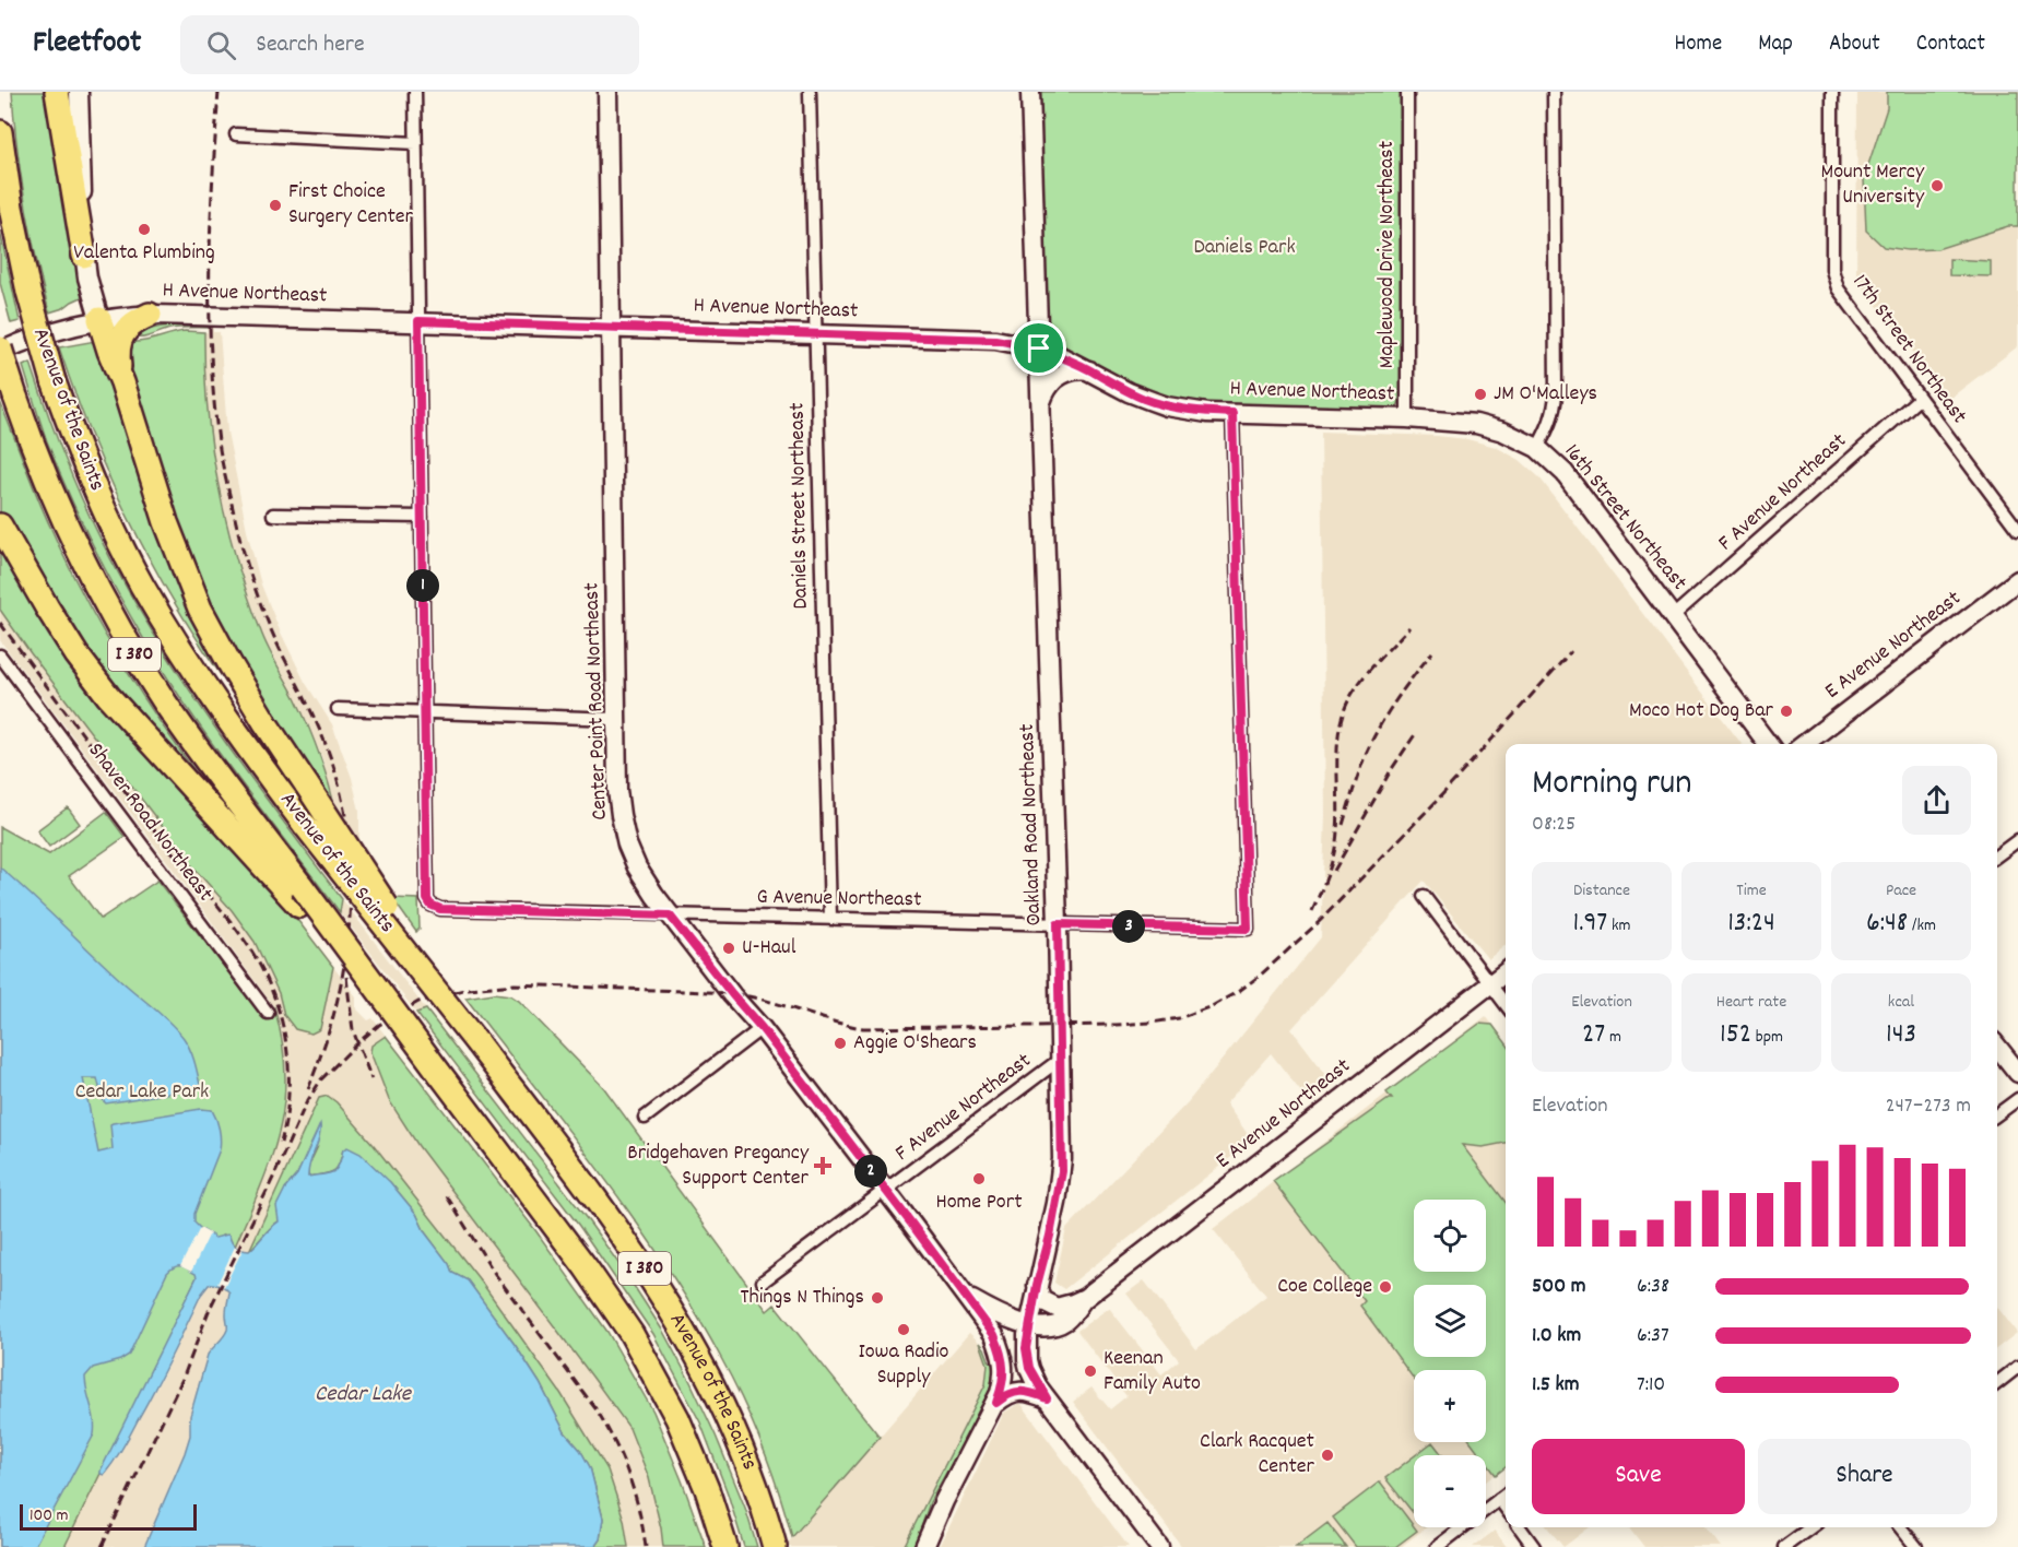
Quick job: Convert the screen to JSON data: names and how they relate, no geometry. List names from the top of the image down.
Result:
{
  "streets": {
    "highway": ["Avenue of the Saints", "I 380"],
    "street": [
      "Maplewood Drive Northeast",
      "H Avenue Northeast",
      "17th Street Northeast",
      "F Avenue Northeast",
      "Daniels Street Northeast",
      "16th Street Northeast",
      "E Avenue Northeast",
      "Center Point Road Northeast",
      "Shaver Road Northeast",
      "Oakland Road Northeast",
      "G Avenue Northeast"
    ]
  },
  "crossings": [
    ["Maplewood Drive Northeast", "H Avenue Northeast"],
    ["H Avenue Northeast", "Avenue of the Saints"],
    ["H Avenue Northeast", "Daniels Street Northeast"],
    ["H Avenue Northeast", "16th Street Northeast"],
    ["H Avenue Northeast", "Center Point Road Northeast"],
    ["H Avenue Northeast", "Oakland Road Northeast"],
    ["H Avenue Northeast", "G Avenue Northeast"],
    ["17th Street Northeast", "F Avenue Northeast"],
    ["F Avenue Northeast", "16th Street Northeast"],
    ["F Avenue Northeast", "Center Point Road Northeast"],
    ["F Avenue Northeast", "Oakland Road Northeast"],
    ["Daniels Street Northeast", "G Avenue Northeast"],
    ["Center Point Road Northeast", "G Avenue Northeast"],
    ["Oakland Road Northeast", "G Avenue Northeast"]
  ],
  "water": ["Cedar Lake"],
  "parks": ["Daniels Park", "Cedar Lake Park"],
  "places": {
    "other": [
      "Mount Mercy University",
      "First Choice Surgery Center",
      "Valenta Plumbing",
      "JM O'Malleys",
      "Moco Hot Dog Bar",
      "U-Haul",
      "Aggie O'Shears",
      "Home Port",
      "Coe College",
      "Things N Things",
      "Iowa Radio Supply",
      "Keenan Family Auto",
      "Clark Racquet Center"
    ],
    "health": ["Bridgehaven Pregancy Support Center"]
  },
  "scale_bar": "100 m",
  "page": {
    "header": "Fleetfoot",
    "search": "Search here",
    "nav": [
      "Home",
      "Map",
      "About",
      "Contact"
    ],
    "pins": ["1", "3", "2"],
    "heading": ["Morning run", "08:25"],
    "stats": [
      ["Distance", "1.97 km"],
      ["Time", "13:24"],
      ["Pace", "6:48 /km"],
      ["Elevation", "27 m"],
      ["Heart rate", "152 bpm"],
      ["kcal", "143"]
    ],
    "chart": ["Elevation", "247–273 m"],
    "map_buttons": ["+", "−"],
    "list": [
      {
        "name": "500 m",
        "note": "6:38"
      },
      {
        "name": "1.0 km",
        "note": "6:37"
      },
      {
        "name": "1.5 km",
        "note": "7:10"
      }
    ],
    "buttons": ["Save", "Share"],
    "scale": "100 m"
  }
}
